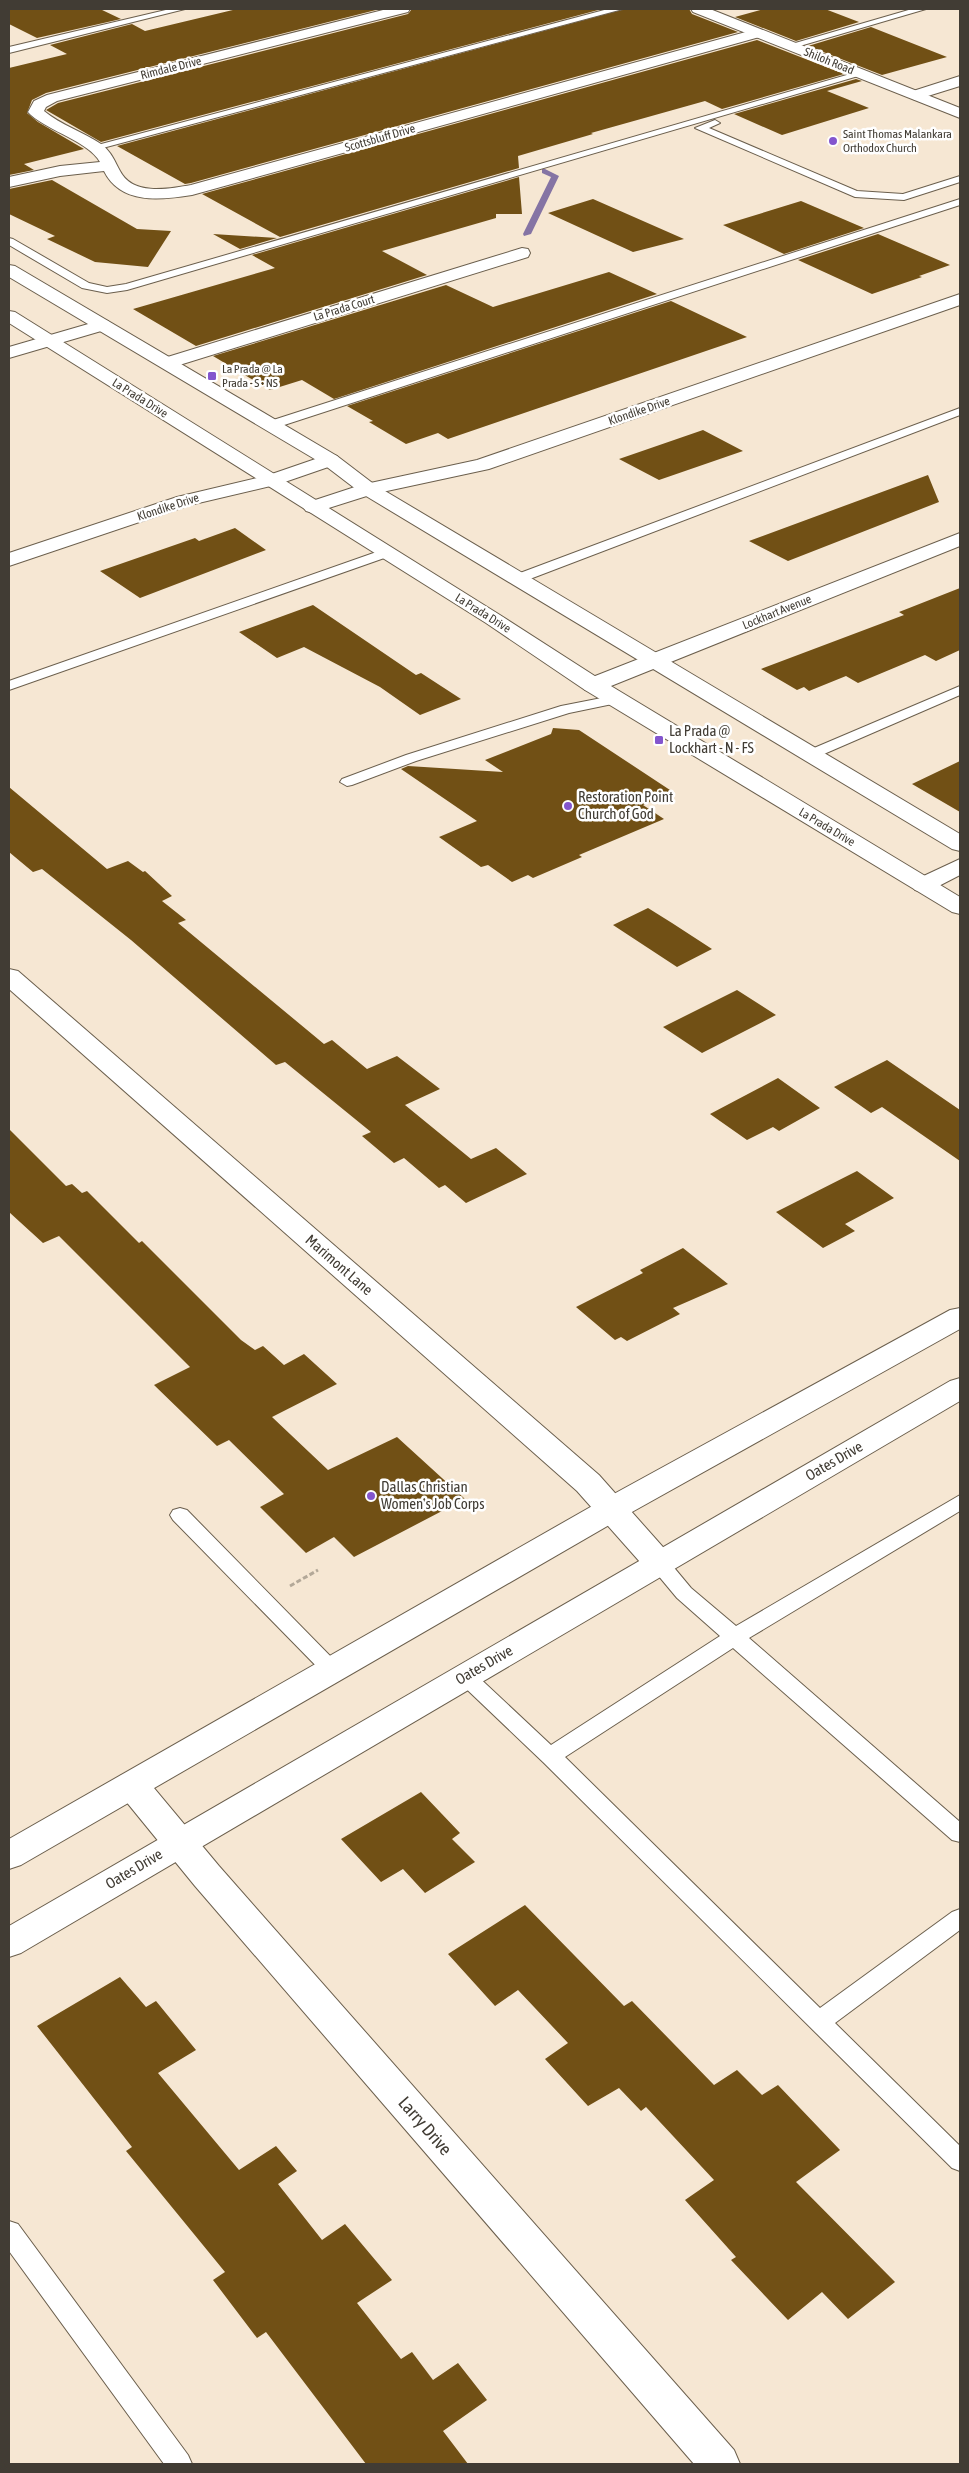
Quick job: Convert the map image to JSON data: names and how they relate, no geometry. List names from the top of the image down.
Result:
{
  "streets": {
    "street": [
      "Shiloh Road",
      "Rimdale Drive",
      "Scottsbluff Drive",
      "La Prada Court",
      "La Prada Drive",
      "Klondike Drive",
      "Lockhart Avenue",
      "Marimont Lane",
      "Oates Drive",
      "Larry Drive"
    ]
  },
  "crossings": [
    ["Shiloh Road", "Scottsbluff Drive"],
    ["Rimdale Drive", "Scottsbluff Drive"],
    ["La Prada Drive", "Klondike Drive"],
    ["La Prada Drive", "Lockhart Avenue"],
    ["Marimont Lane", "Oates Drive"],
    ["Oates Drive", "Larry Drive"]
  ],
  "places": {
    "other": ["Saint Thomas Malankara Orthodox Church", "Restoration Point Church of God", "Dallas Christian Women's Job Corps"],
    "transit": ["La Prada @ La Prada - S - NS", "La Prada @ Lockhart - N - FS"]
  }
}
